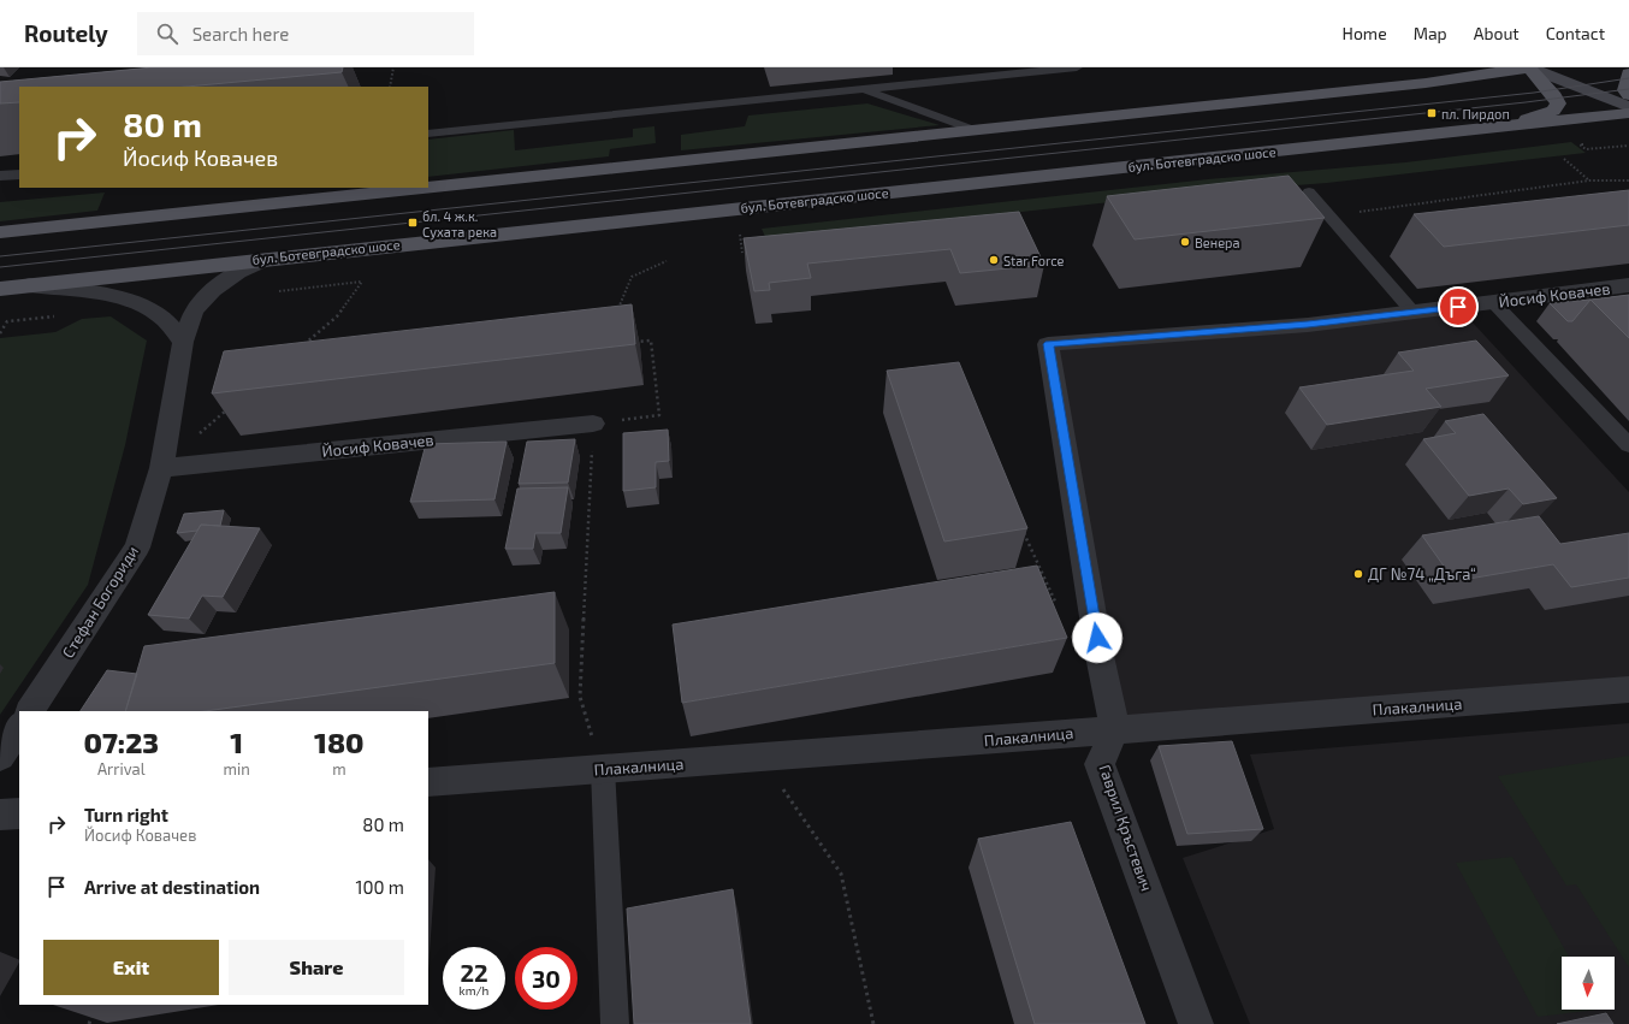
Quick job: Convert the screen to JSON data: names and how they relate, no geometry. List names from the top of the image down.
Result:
{
  "streets": {
    "main road": ["бул. Ботевградско шосе"],
    "street": [
      "Йосиф Ковачев",
      "Стефан Богориди",
      "Плакалница",
      "Гаврил Кръстевич"
    ]
  },
  "crossings": [
    ["бул. Ботевградско шосе", "Стефан Богориди"],
    ["Йосиф Ковачев", "Стефан Богориди"],
    ["Йосиф Ковачев", "Плакалница"],
    ["Йосиф Ковачев", "Гаврил Кръстевич"],
    ["Плакалница", "Гаврил Кръстевич"]
  ],
  "places": {
    "transit": ["пл. Пирдоп", "бл. 4 ж.к. Сухата река"],
    "other": ["Венера", "Star Force", "ДГ №74 „Дъга“"]
  },
  "north": "bottom",
  "page": {
    "header": "Routely",
    "search": "Search here",
    "nav": [
      "Home",
      "Map",
      "About",
      "Contact"
    ],
    "turn": ["80 m", "Йосиф Ковачев"],
    "eta": [
      "07:23",
      "Arrival",
      "1",
      "min",
      "180",
      "m"
    ],
    "list": [
      {
        "name": "Turn right",
        "note": "Йосиф Ковачев",
        "value": "80 m"
      },
      {
        "name": "Arrive at destination",
        "value": "100 m"
      }
    ],
    "buttons": ["Exit", "Share"],
    "speed": "22 km/h",
    "limit": "30"
  }
}
